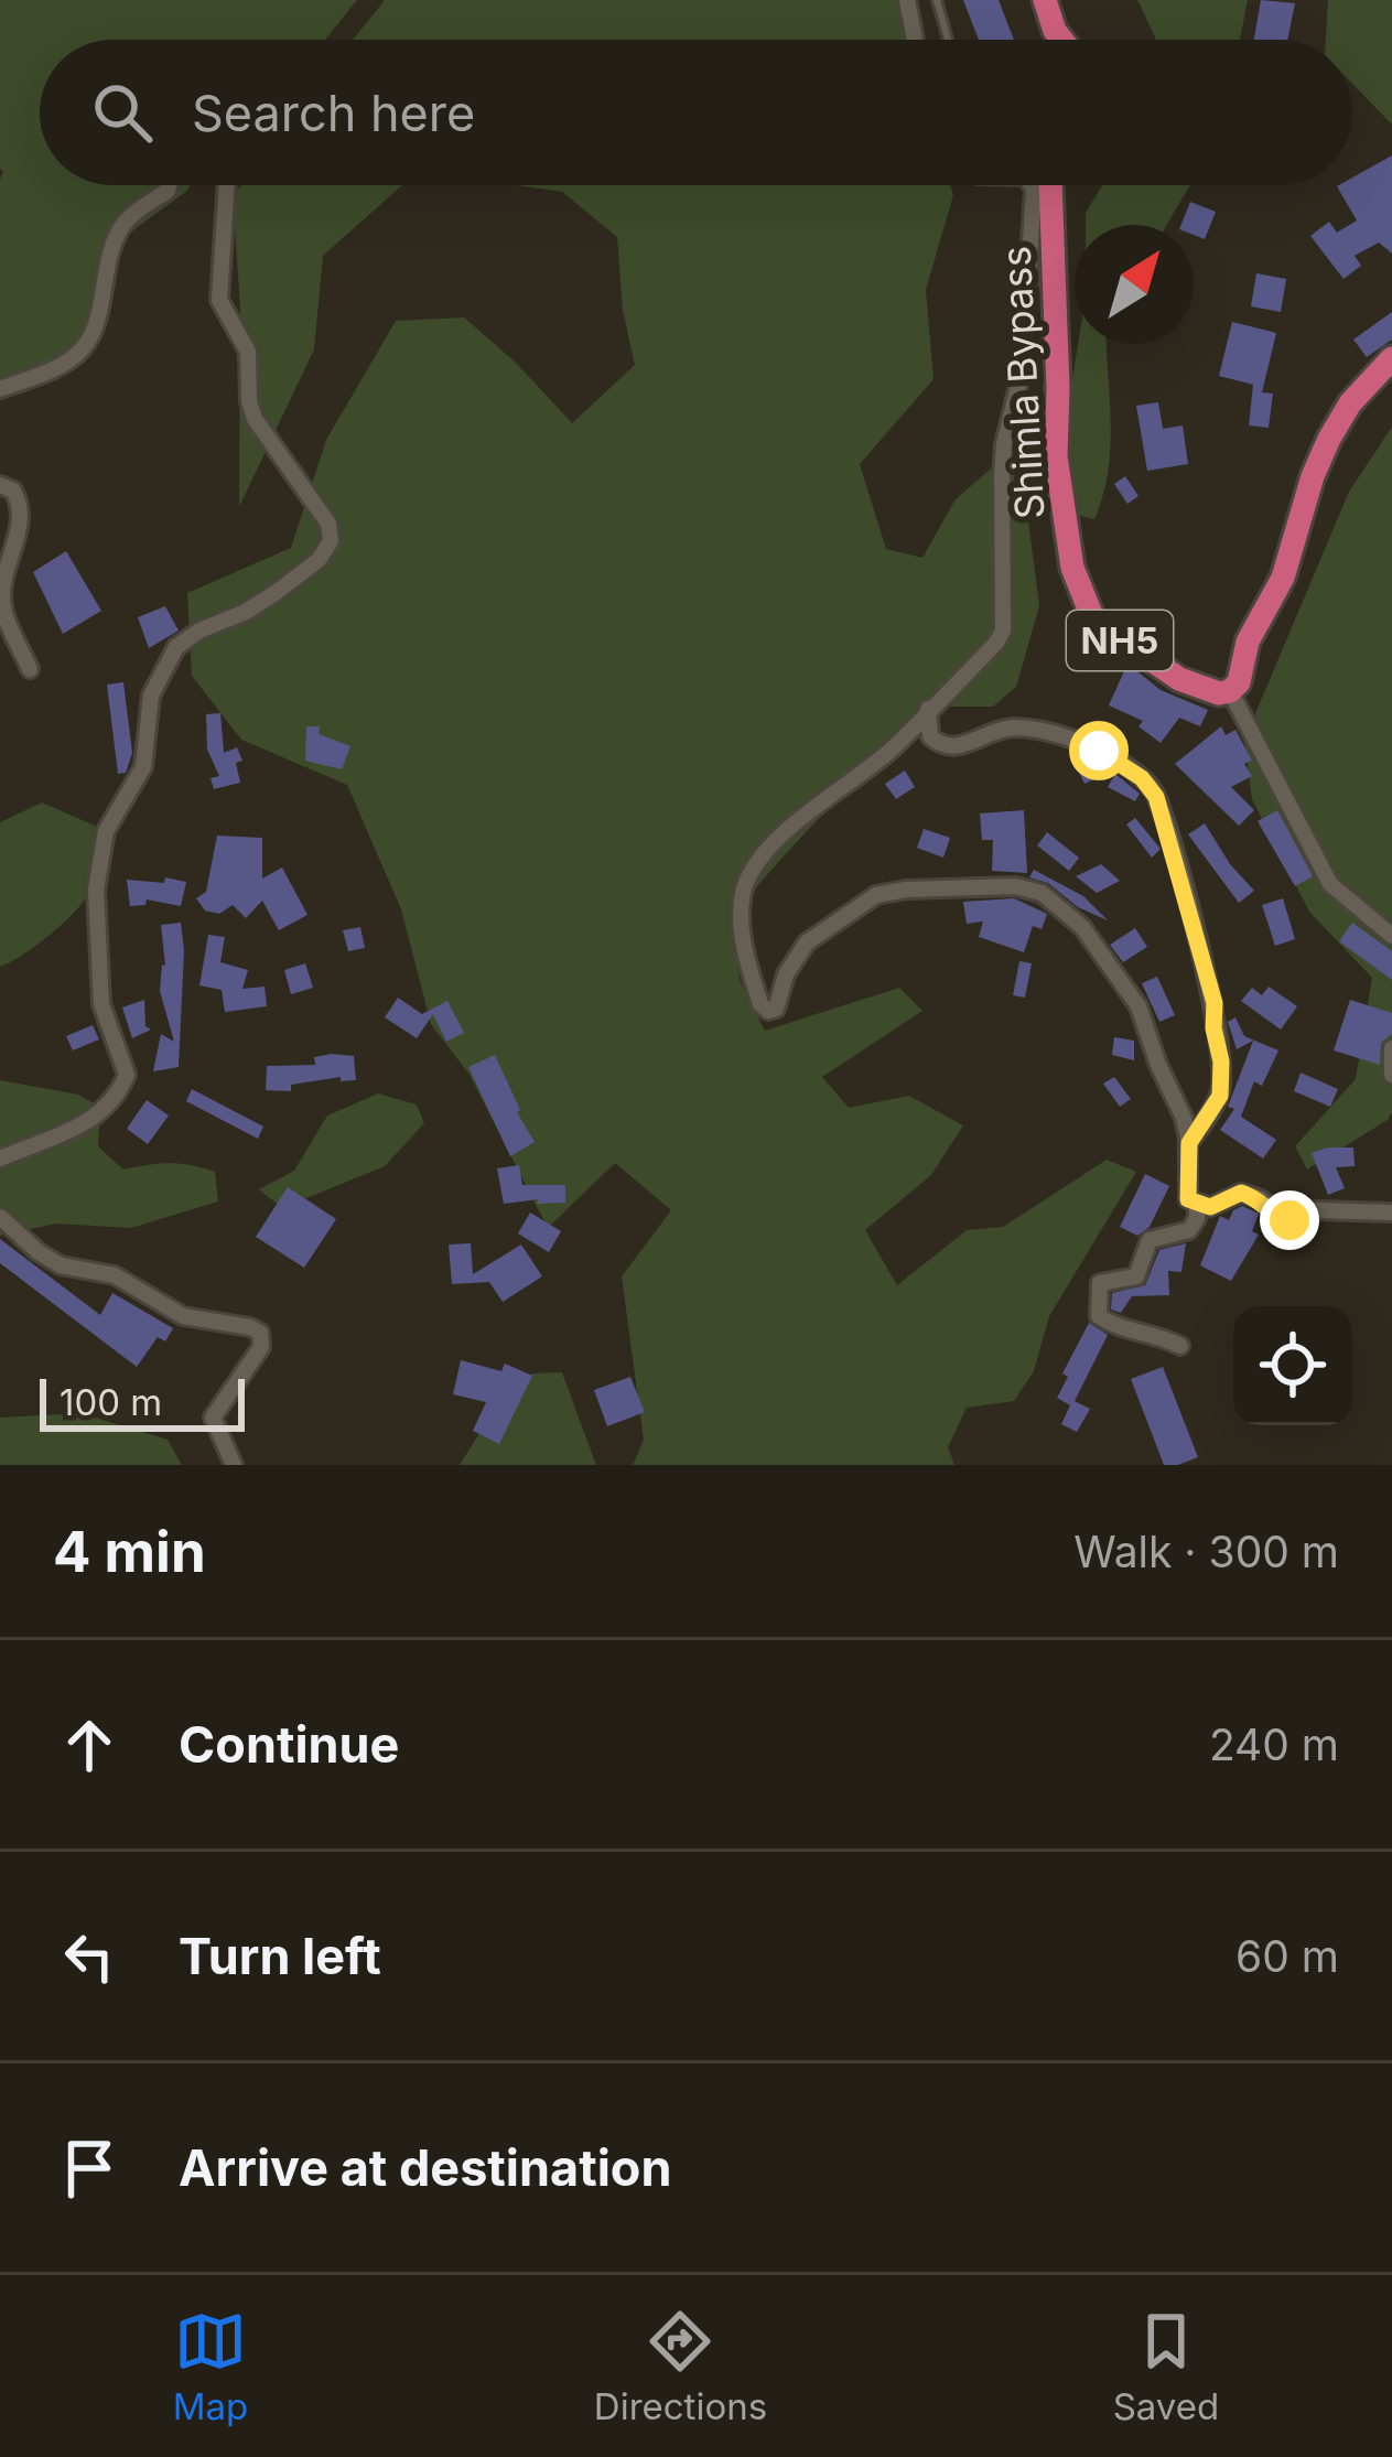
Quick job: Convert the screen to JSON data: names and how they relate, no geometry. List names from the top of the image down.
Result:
{
  "streets": {
    "highway": ["Shimla Bypass", "NH5"]
  },
  "scale_bar": "100 m",
  "north": "top right",
  "page": {
    "search": "Search here",
    "scale": "100 m",
    "heading": ["4 min", "Walk · 300 m"],
    "list": [
      ["Continue", "240 m"],
      ["Turn left", "60 m"],
      "Arrive at destination"
    ],
    "nav": ["Map", "Directions", "Saved"]
  }
}
